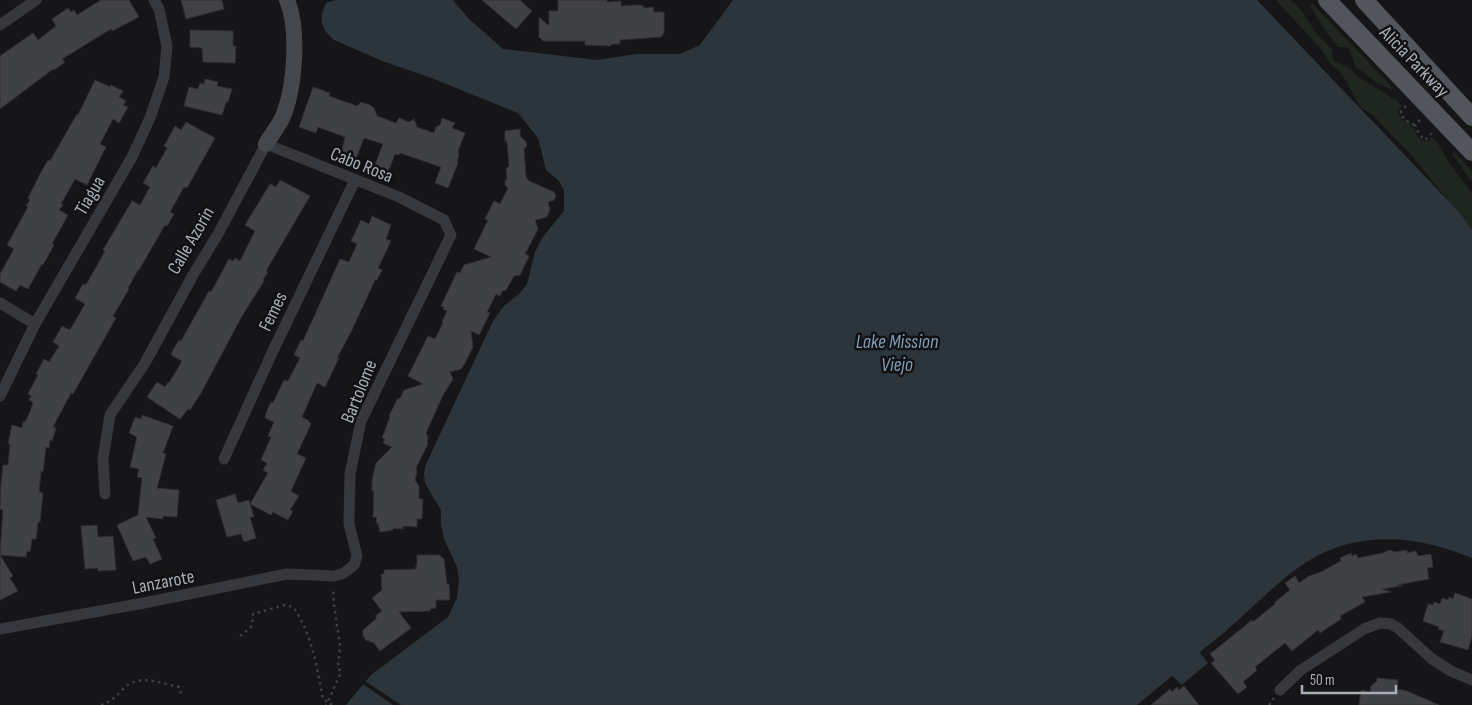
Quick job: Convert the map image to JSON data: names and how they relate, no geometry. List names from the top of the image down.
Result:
{
  "streets": {
    "main road": ["Alicia Parkway"],
    "street": [
      "Cabo Rosa",
      "Tiagua",
      "Calle Azorin",
      "Femes",
      "Bartolome",
      "Lanzarote"
    ]
  },
  "crossings": [
    ["Cabo Rosa", "Calle Azorin"],
    ["Cabo Rosa", "Femes"],
    ["Cabo Rosa", "Bartolome"],
    ["Bartolome", "Lanzarote"]
  ],
  "water": ["Lake Mission Viejo"],
  "scale_bar": "50 m"
}
